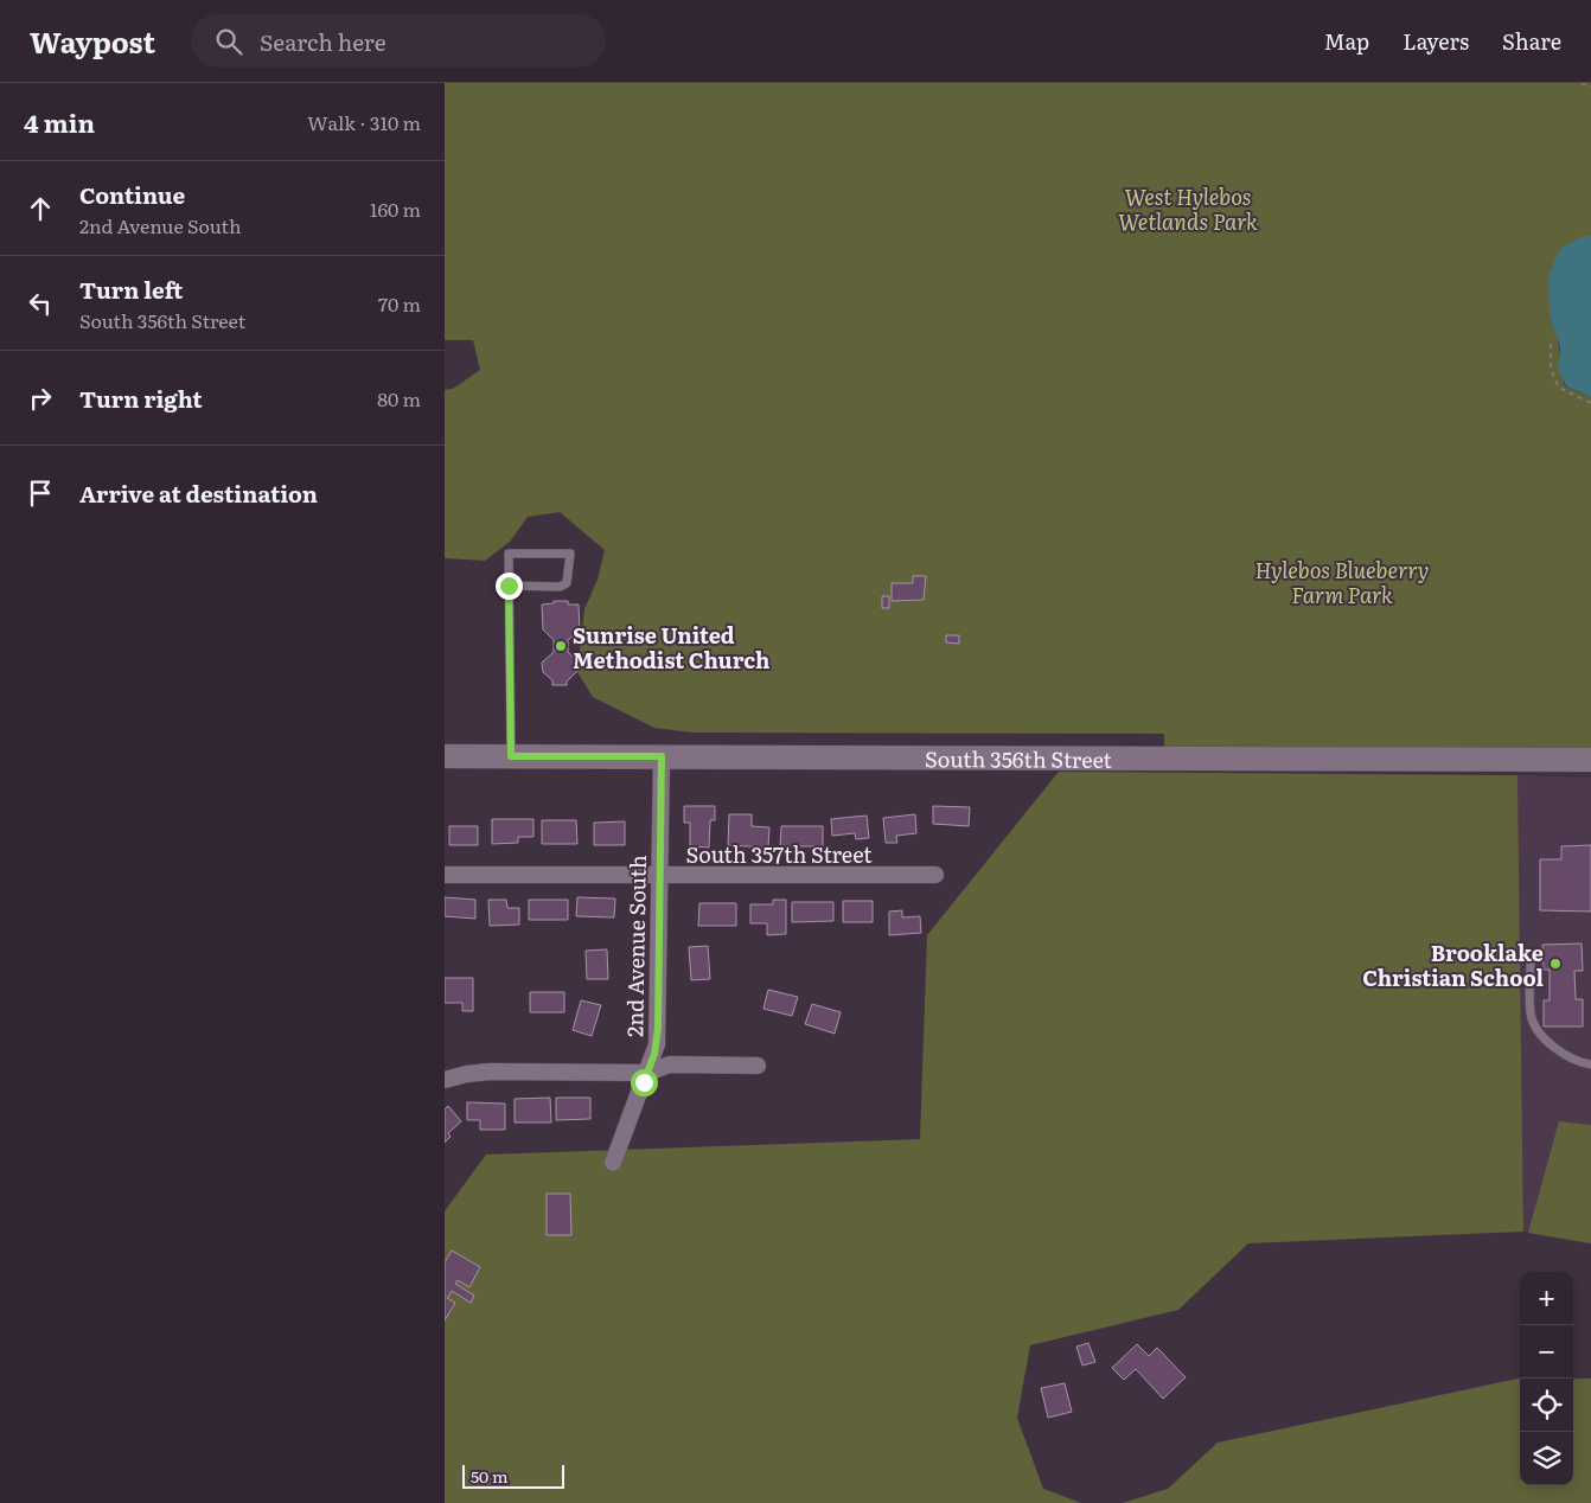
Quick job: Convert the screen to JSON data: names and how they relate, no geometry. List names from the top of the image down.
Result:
{
  "streets": {
    "main road": ["South 356th Street"],
    "street": ["South 357th Street", "2nd Avenue South"]
  },
  "crossings": [
    ["South 356th Street", "2nd Avenue South"],
    ["South 357th Street", "2nd Avenue South"]
  ],
  "parks": ["West Hylebos Wetlands Park", "Hylebos Blueberry Farm Park"],
  "places": ["Sunrise United Methodist Church", "Brooklake Christian School"],
  "scale_bar": "50 m",
  "page": {
    "header": "Waypost",
    "search": "Search here",
    "nav": ["Map", "Layers", "Share"],
    "heading": ["4 min", "Walk · 310 m"],
    "list": [
      ["Continue", "2nd Avenue South", "160 m"],
      ["Turn left", "South 356th Street", "70 m"],
      ["Turn right", "80 m"],
      "Arrive at destination"
    ],
    "map_buttons": ["+", "−"],
    "scale": "50 m"
  }
}
